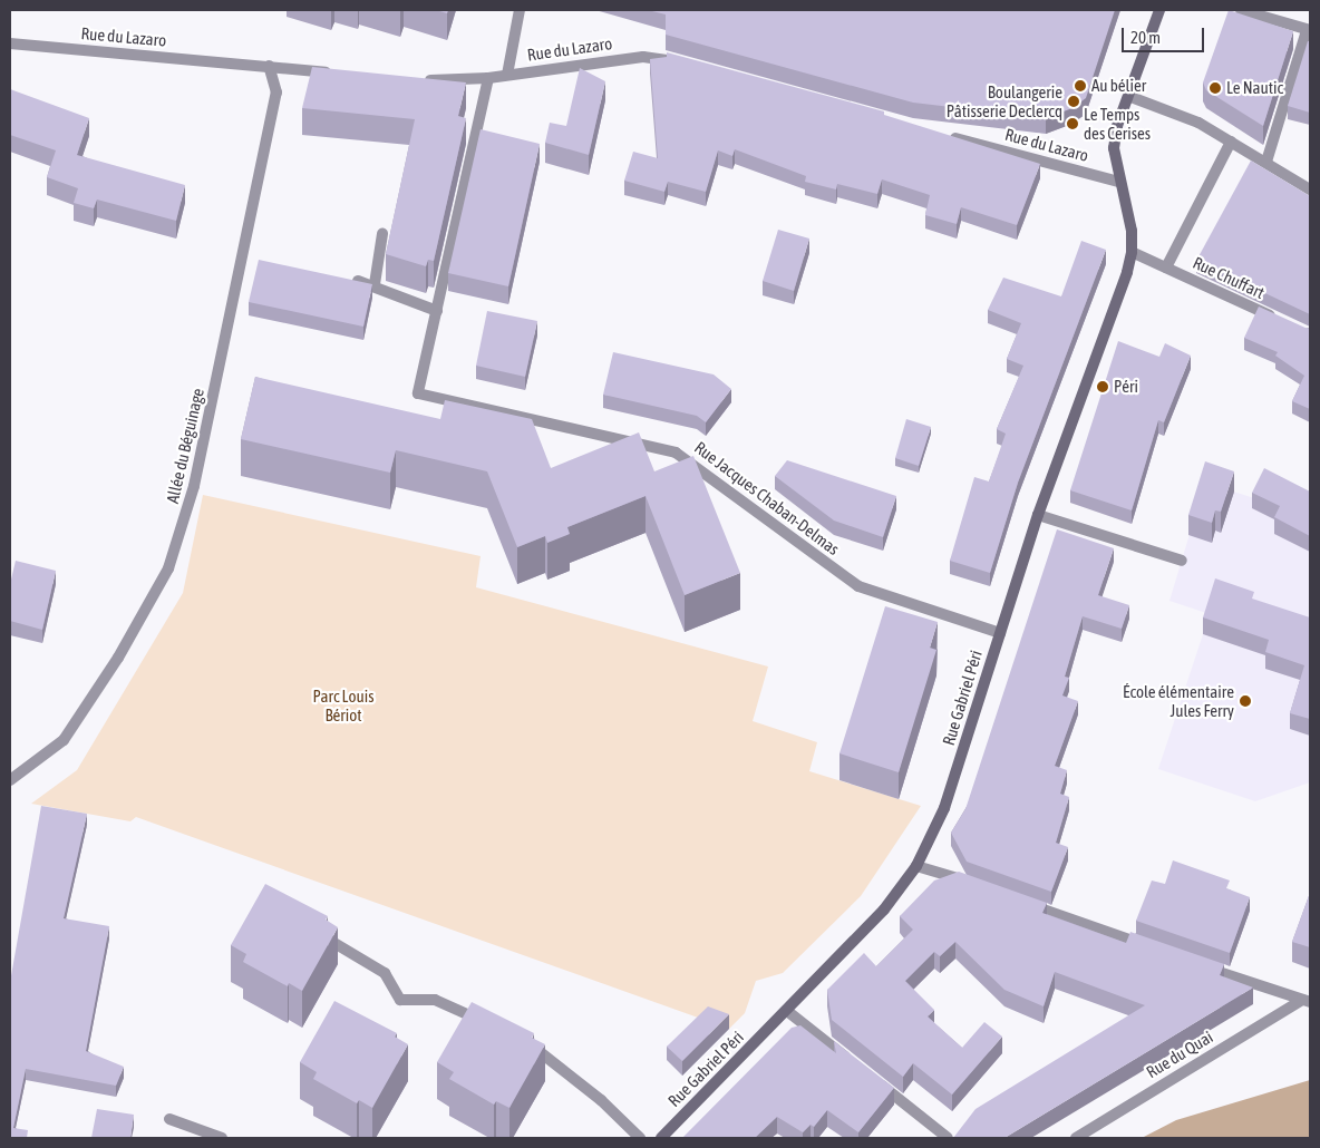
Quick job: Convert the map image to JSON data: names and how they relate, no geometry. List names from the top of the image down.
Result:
{
  "streets": {
    "main road": ["Rue Gabriel Péri"],
    "street": [
      "Rue du Lazaro",
      "Rue Chuffart",
      "Allée du Béguinage",
      "Rue Jacques Chaban-Delmas",
      "Rue du Quai"
    ]
  },
  "crossings": [
    ["Rue du Lazaro", "Allée du Béguinage"],
    ["Rue du Lazaro", "Rue Gabriel Péri"],
    ["Rue Chuffart", "Rue Gabriel Péri"],
    ["Rue Jacques Chaban-Delmas", "Rue Gabriel Péri"]
  ],
  "parks": ["Parc Louis Bériot"],
  "places": [
    "Au bélier",
    "Le Nautic",
    "Boulangerie Pâtisserie Declercq",
    "Le Temps des Cerises",
    "Péri",
    "École élémentaire Jules Ferry"
  ],
  "scale_bar": "20 m"
}
